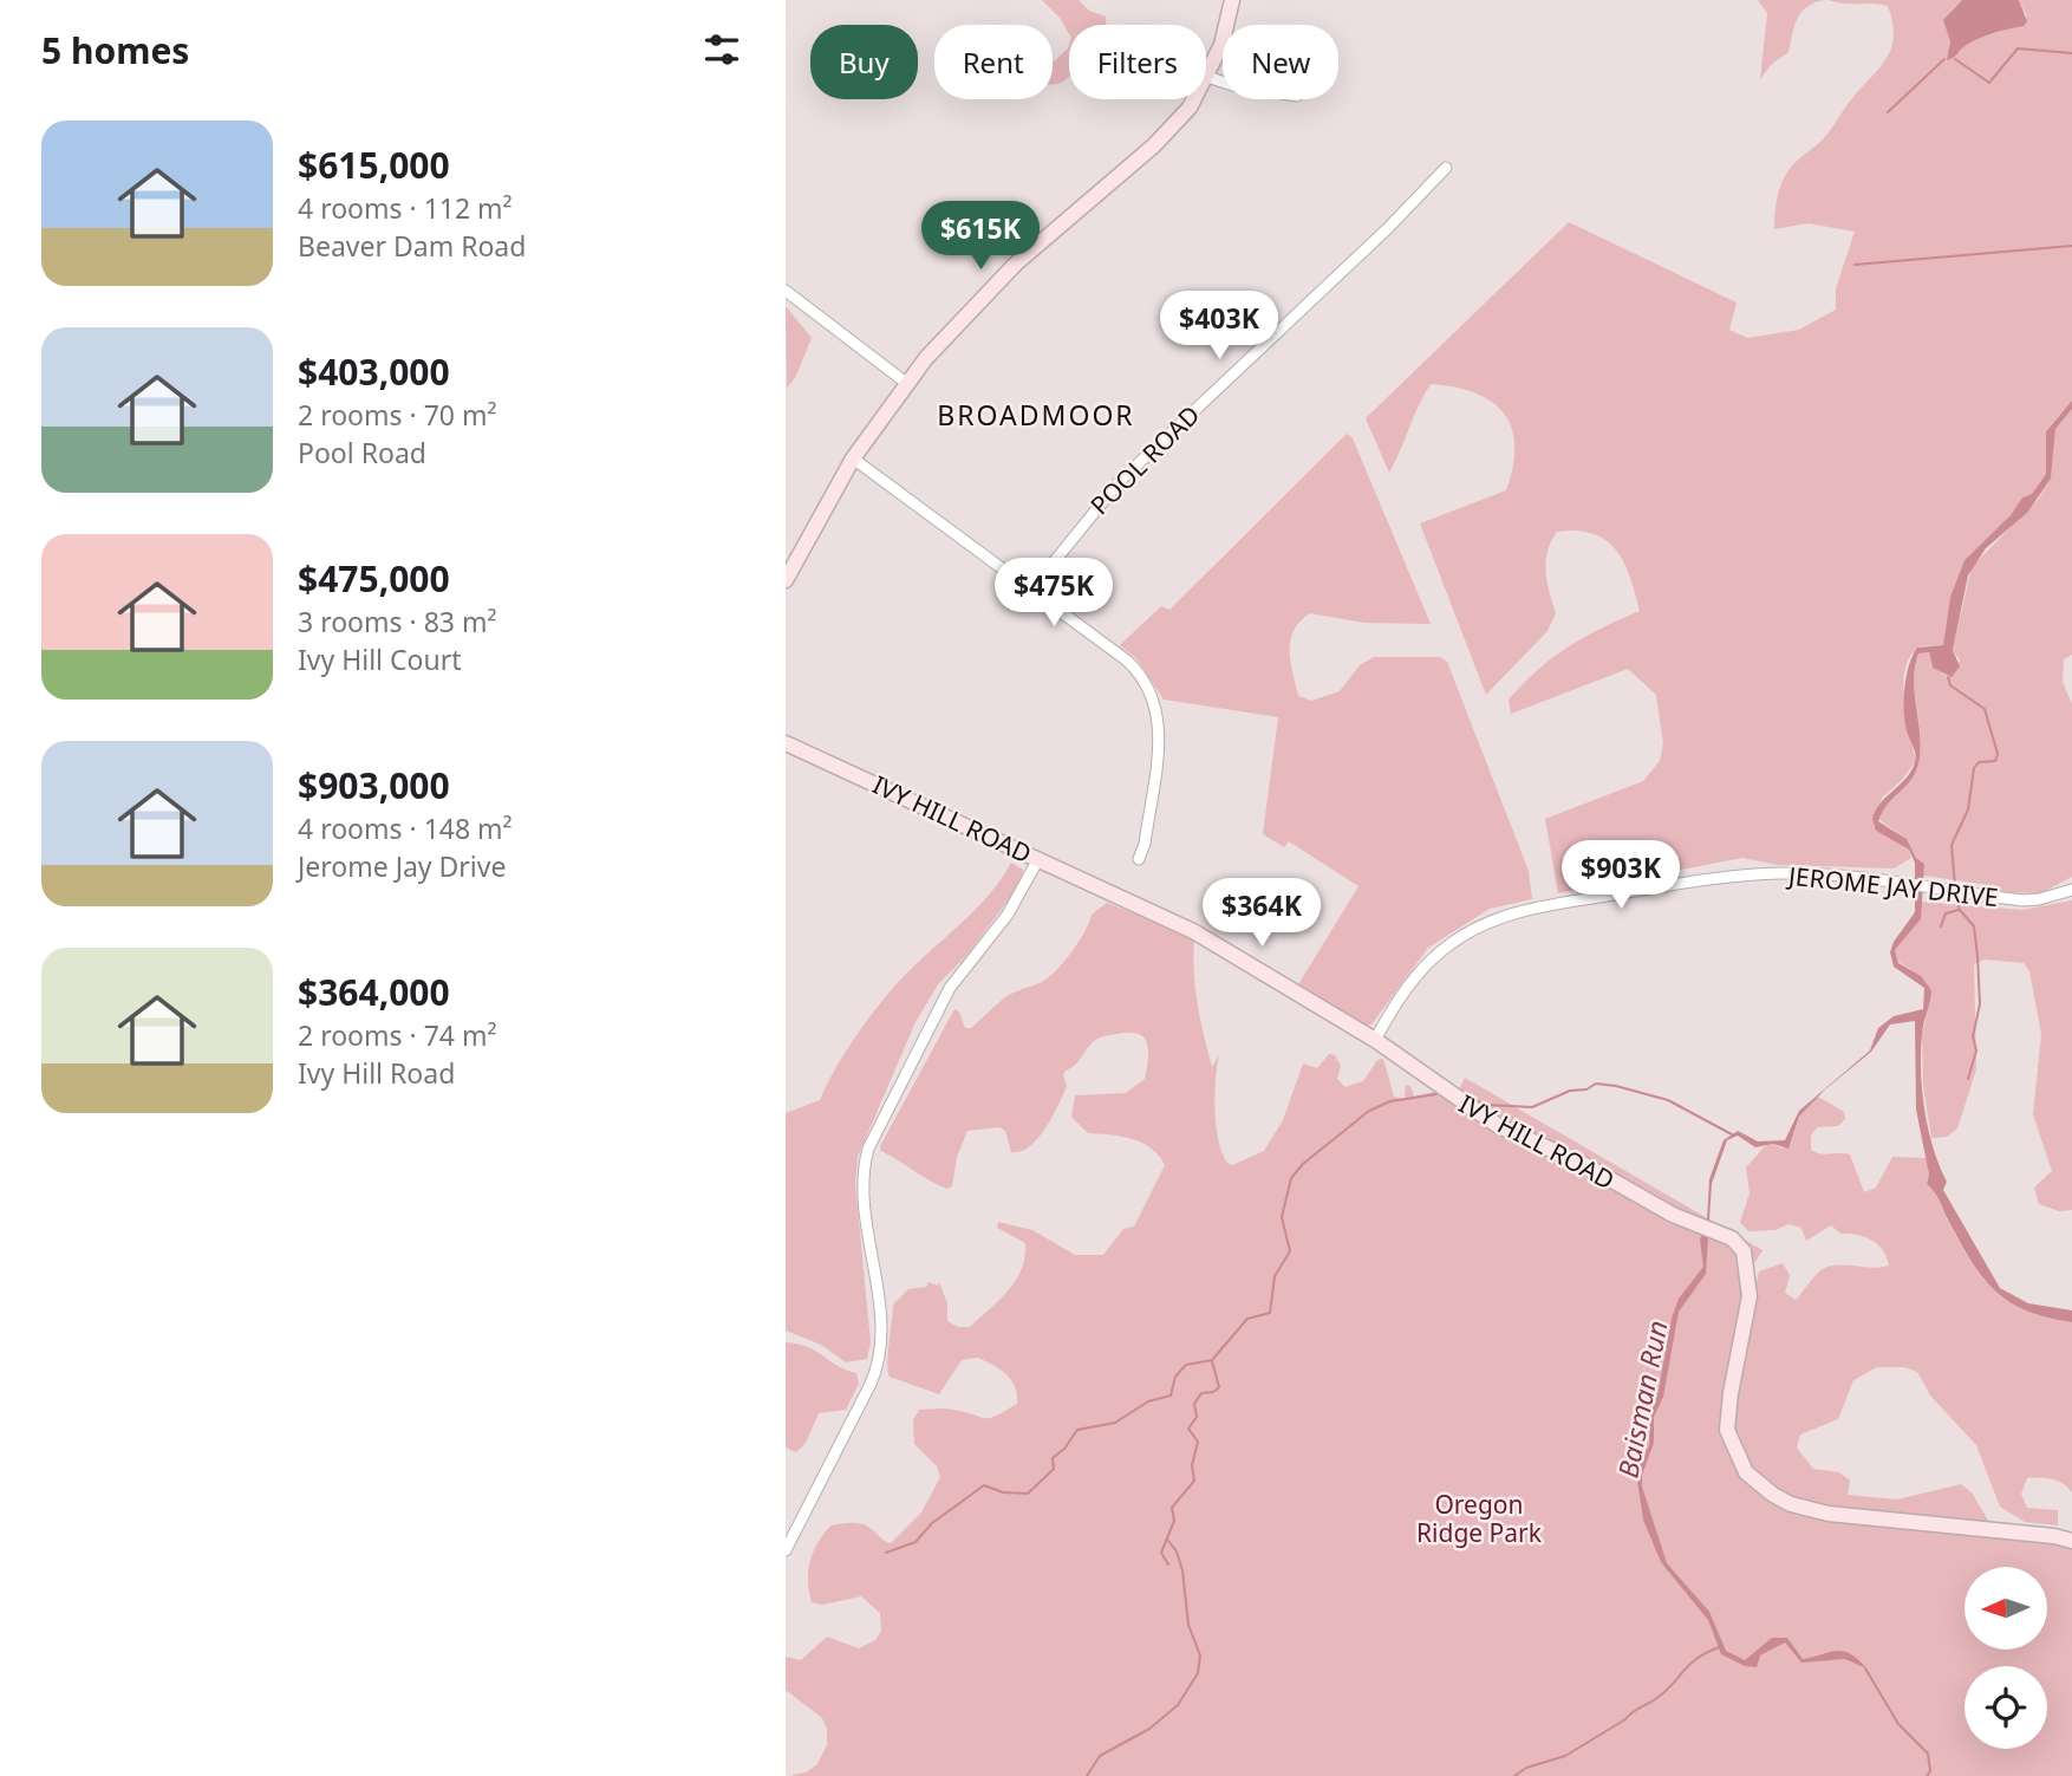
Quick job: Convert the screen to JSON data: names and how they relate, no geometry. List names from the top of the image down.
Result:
{
  "streets": {
    "street": ["POOL ROAD", "IVY HILL ROAD", "JEROME JAY DRIVE"]
  },
  "crossings": [
    ["IVY HILL ROAD", "JEROME JAY DRIVE"]
  ],
  "districts": ["BROADMOOR"],
  "water": ["Baisman Run"],
  "parks": ["Oregon Ridge Park"],
  "north": "left",
  "page": {
    "heading": "5 homes",
    "chip": [
      "Buy",
      "Rent",
      "Filters",
      "New"
    ],
    "list": [
      {
        "name": "$615,000",
        "note": "4 rooms · 112 m² · Beaver Dam Road"
      },
      {
        "name": "$403,000",
        "note": "2 rooms · 70 m² · Pool Road"
      },
      {
        "name": "$475,000",
        "note": "3 rooms · 83 m² · Ivy Hill Court"
      },
      {
        "name": "$903,000",
        "note": "4 rooms · 148 m² · Jerome Jay Drive"
      },
      {
        "name": "$364,000",
        "note": "2 rooms · 74 m² · Ivy Hill Road"
      }
    ],
    "price": [
      "$615K",
      "$403K",
      "$475K",
      "$903K",
      "$364K"
    ]
  }
}
